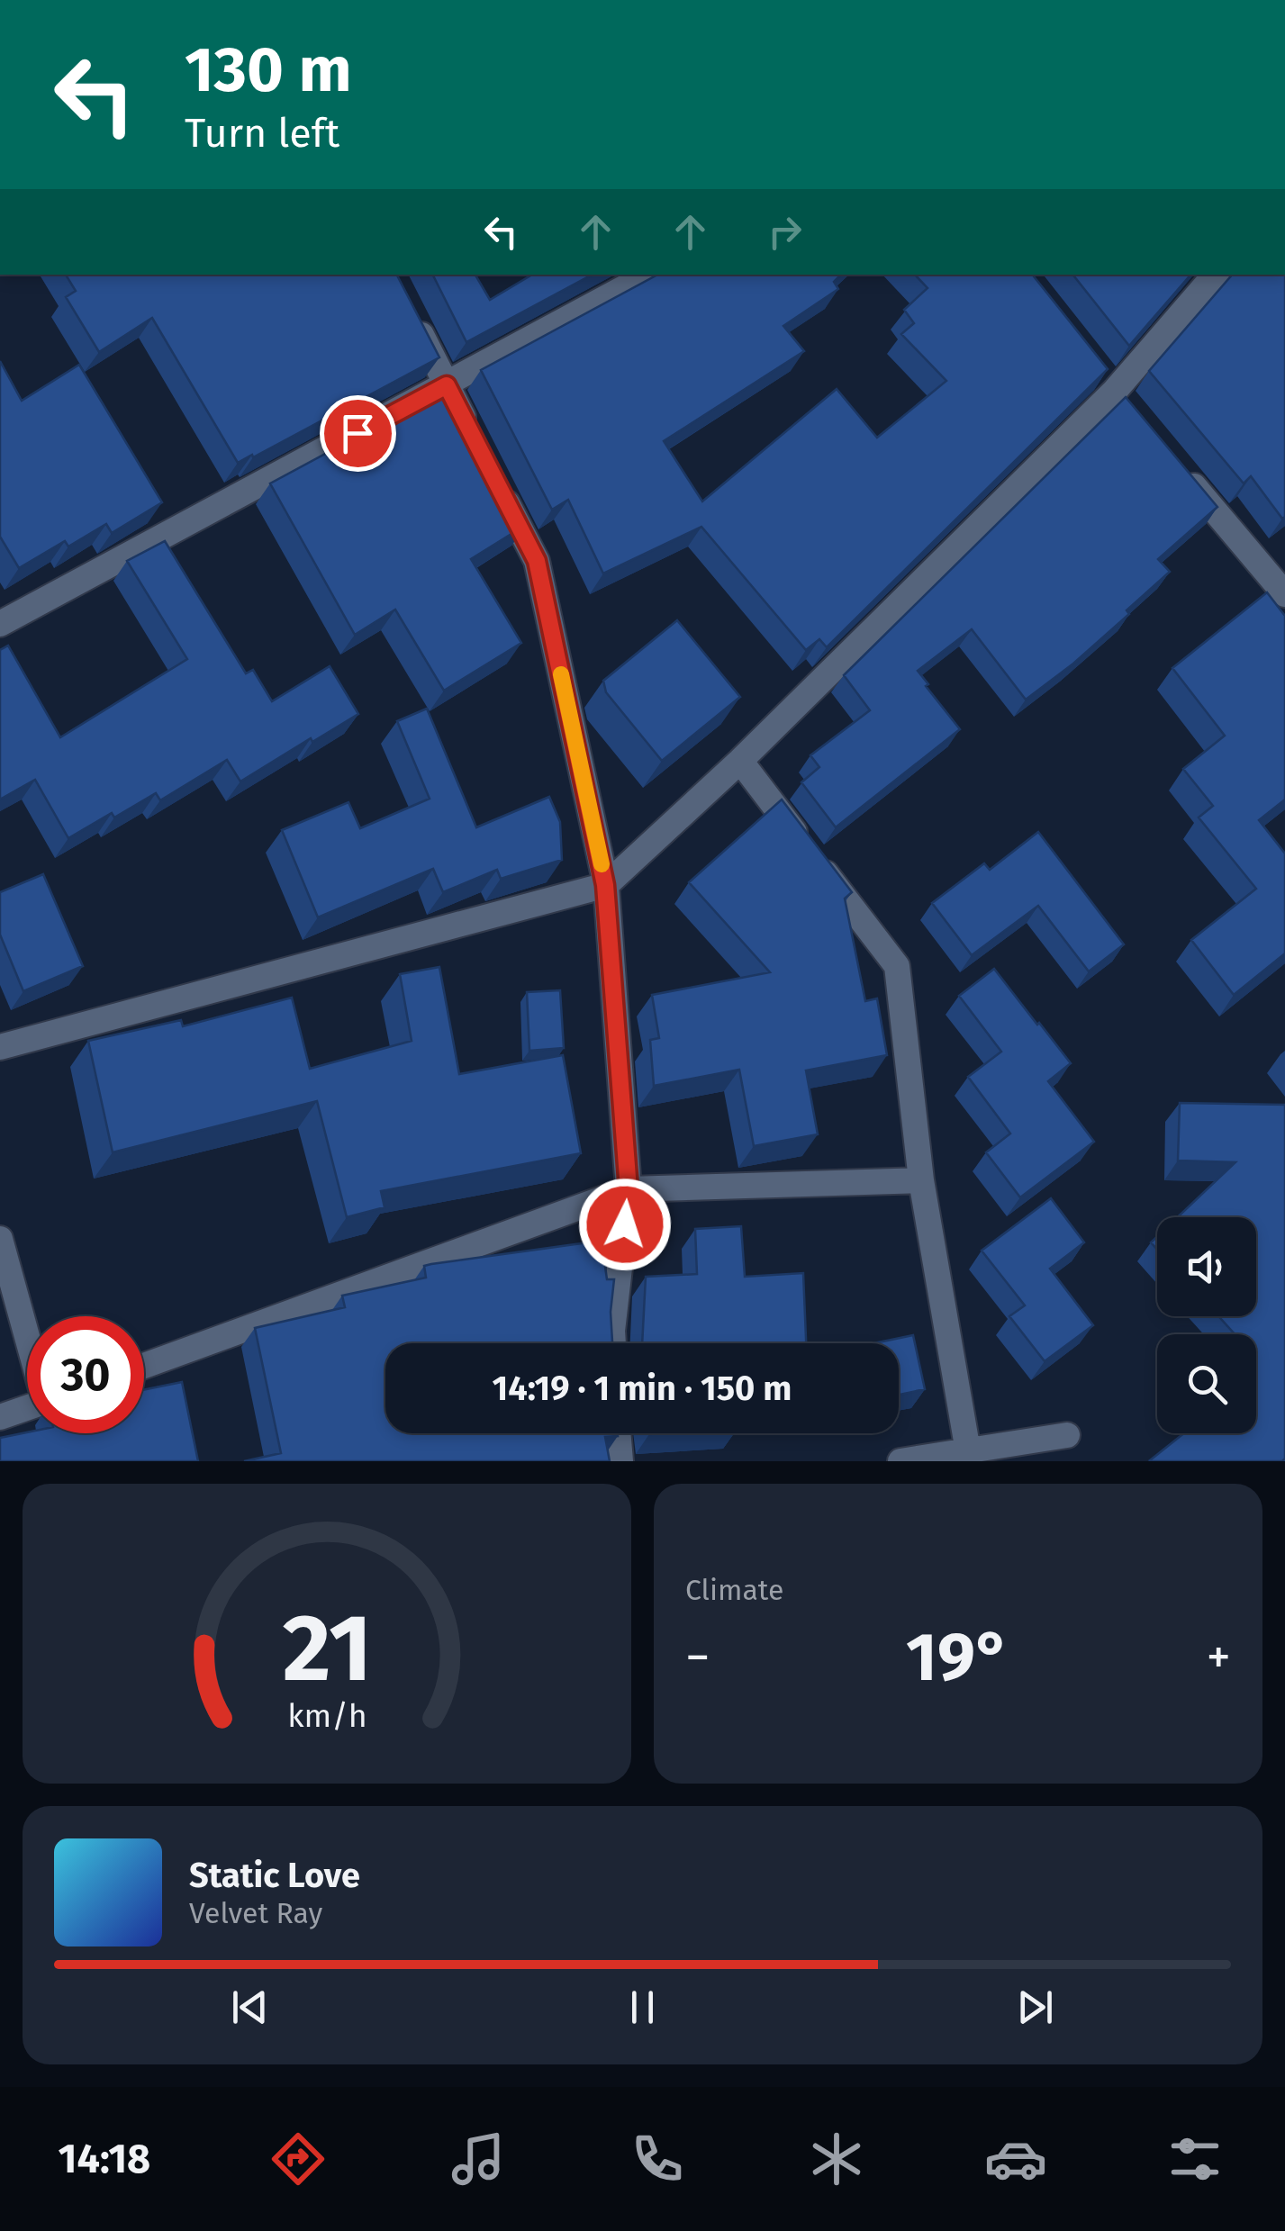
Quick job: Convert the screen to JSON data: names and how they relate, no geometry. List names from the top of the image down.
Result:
{
  "page": {
    "turn": ["130 m", "Turn left"],
    "limit": "30",
    "trip": "14:19 · 1 min · 150 m",
    "tile": "Climate",
    "heat": ["−", "19°", "+"],
    "song": ["Static Love", "Velvet Ray"],
    "tabs": "14:18",
    "gauge": ["21", "km/h"]
  }
}
